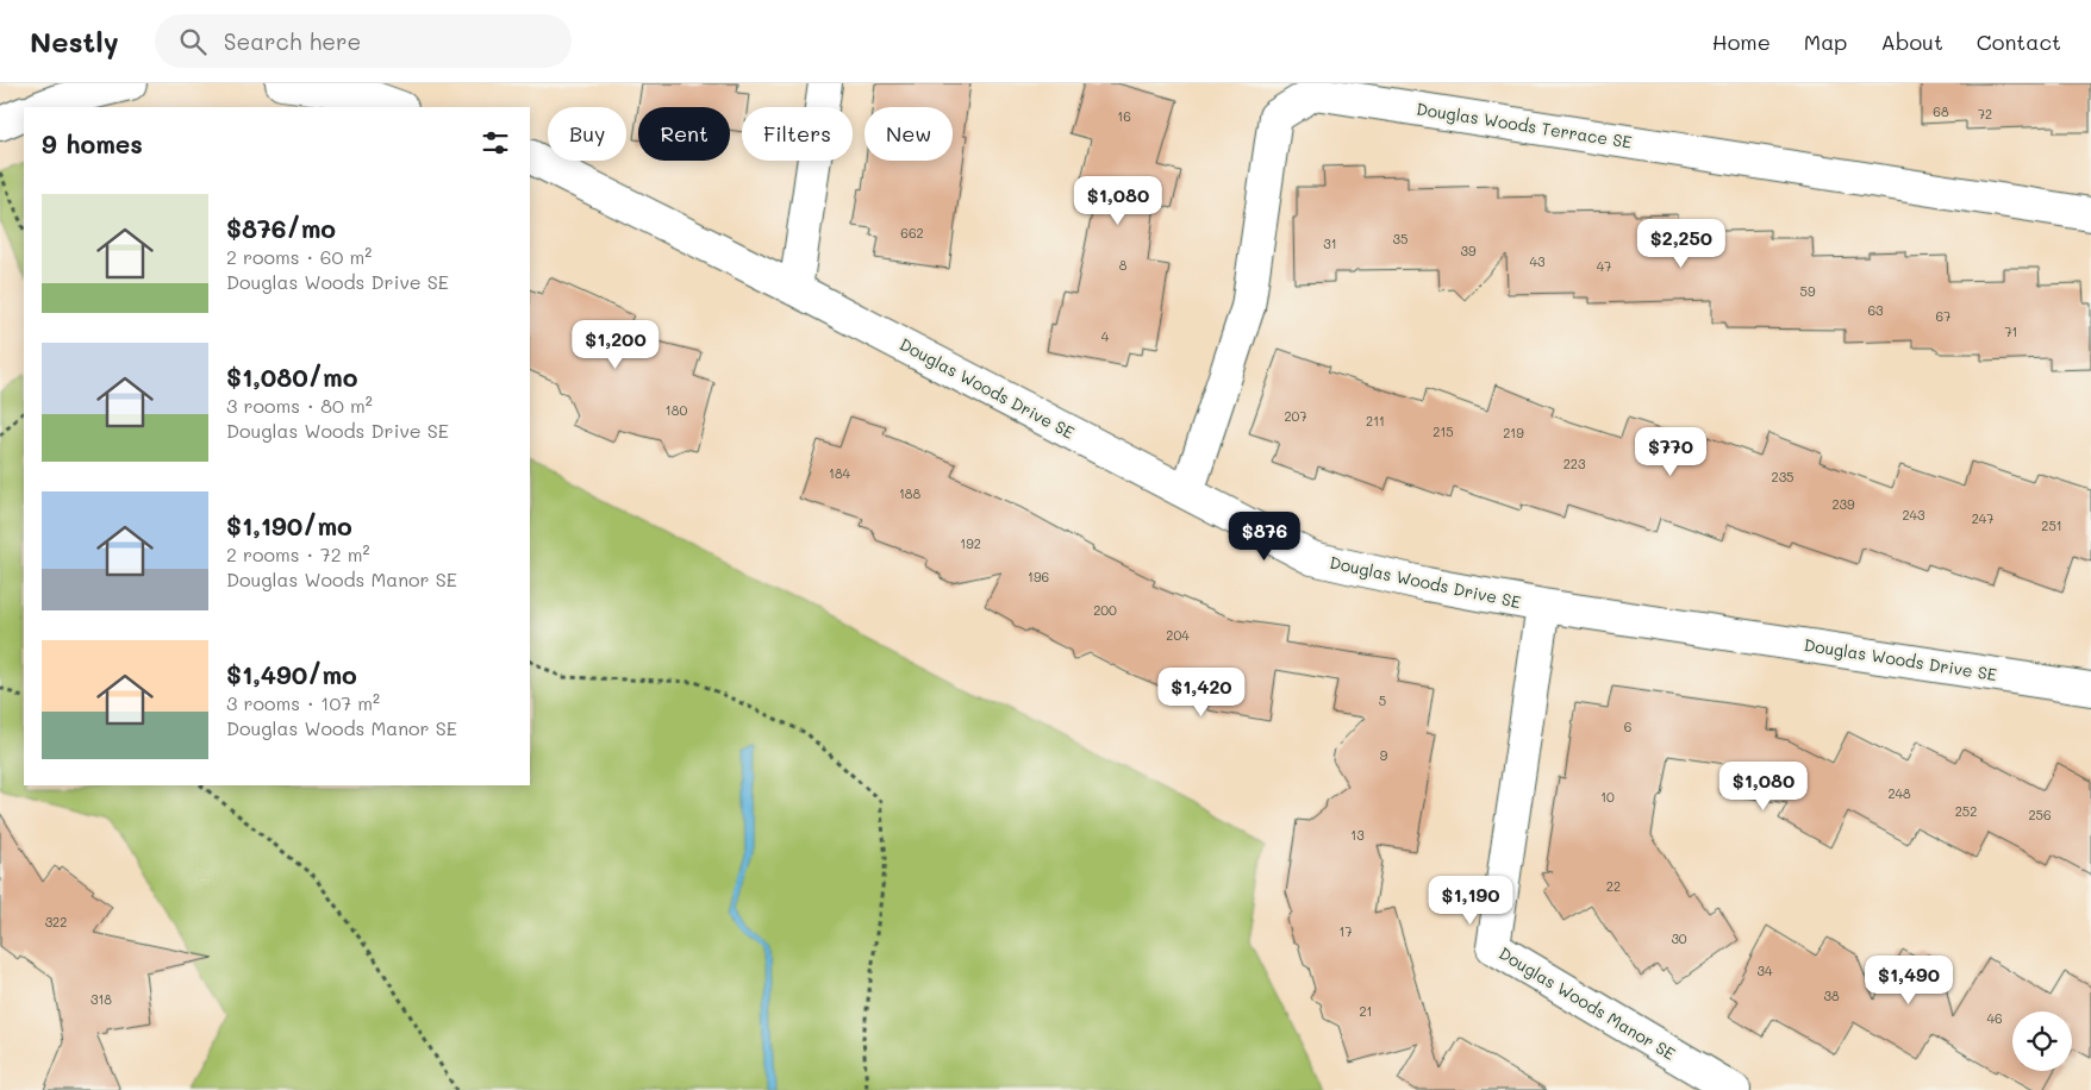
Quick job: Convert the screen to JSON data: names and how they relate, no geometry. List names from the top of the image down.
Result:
{
  "streets": {
    "street": ["Douglas Woods Terrace SE", "Douglas Woods Drive SE", "Douglas Woods Manor SE"]
  },
  "crossings": [
    ["Douglas Woods Terrace SE", "Douglas Woods Drive SE"],
    ["Douglas Woods Drive SE", "Douglas Woods Manor SE"]
  ],
  "house_numbers": [
    "68",
    "72",
    "16",
    "662",
    "35",
    "31",
    "39",
    "43",
    "8",
    "47",
    "59",
    "63",
    "67",
    "71",
    "4",
    "180",
    "207",
    "211",
    "215",
    "219",
    "223",
    "184",
    "235",
    "188",
    "239",
    "243",
    "247",
    "251",
    "192",
    "196",
    "200",
    "204",
    "5",
    "6",
    "9",
    "248",
    "10",
    "252",
    "256",
    "13",
    "22",
    "322",
    "17",
    "30",
    "34",
    "38",
    "318",
    "21",
    "46"
  ],
  "page": {
    "header": "Nestly",
    "search": "Search here",
    "nav": [
      "Home",
      "Map",
      "About",
      "Contact"
    ],
    "chip": [
      "Buy",
      "Rent",
      "Filters",
      "New"
    ],
    "heading": "9 homes",
    "price": [
      "$1,080",
      "$2,250",
      "$1,200",
      "$770",
      "$876",
      "$1,420",
      "$1,080",
      "$1,190",
      "$1,490"
    ],
    "list": [
      {
        "name": "$876/mo",
        "note": "2 rooms · 60 m² · Douglas Woods Drive SE"
      },
      {
        "name": "$1,080/mo",
        "note": "3 rooms · 80 m² · Douglas Woods Drive SE"
      },
      {
        "name": "$1,190/mo",
        "note": "2 rooms · 72 m² · Douglas Woods Manor SE"
      },
      {
        "name": "$1,490/mo",
        "note": "3 rooms · 107 m² · Douglas Woods Manor SE"
      }
    ]
  }
}
